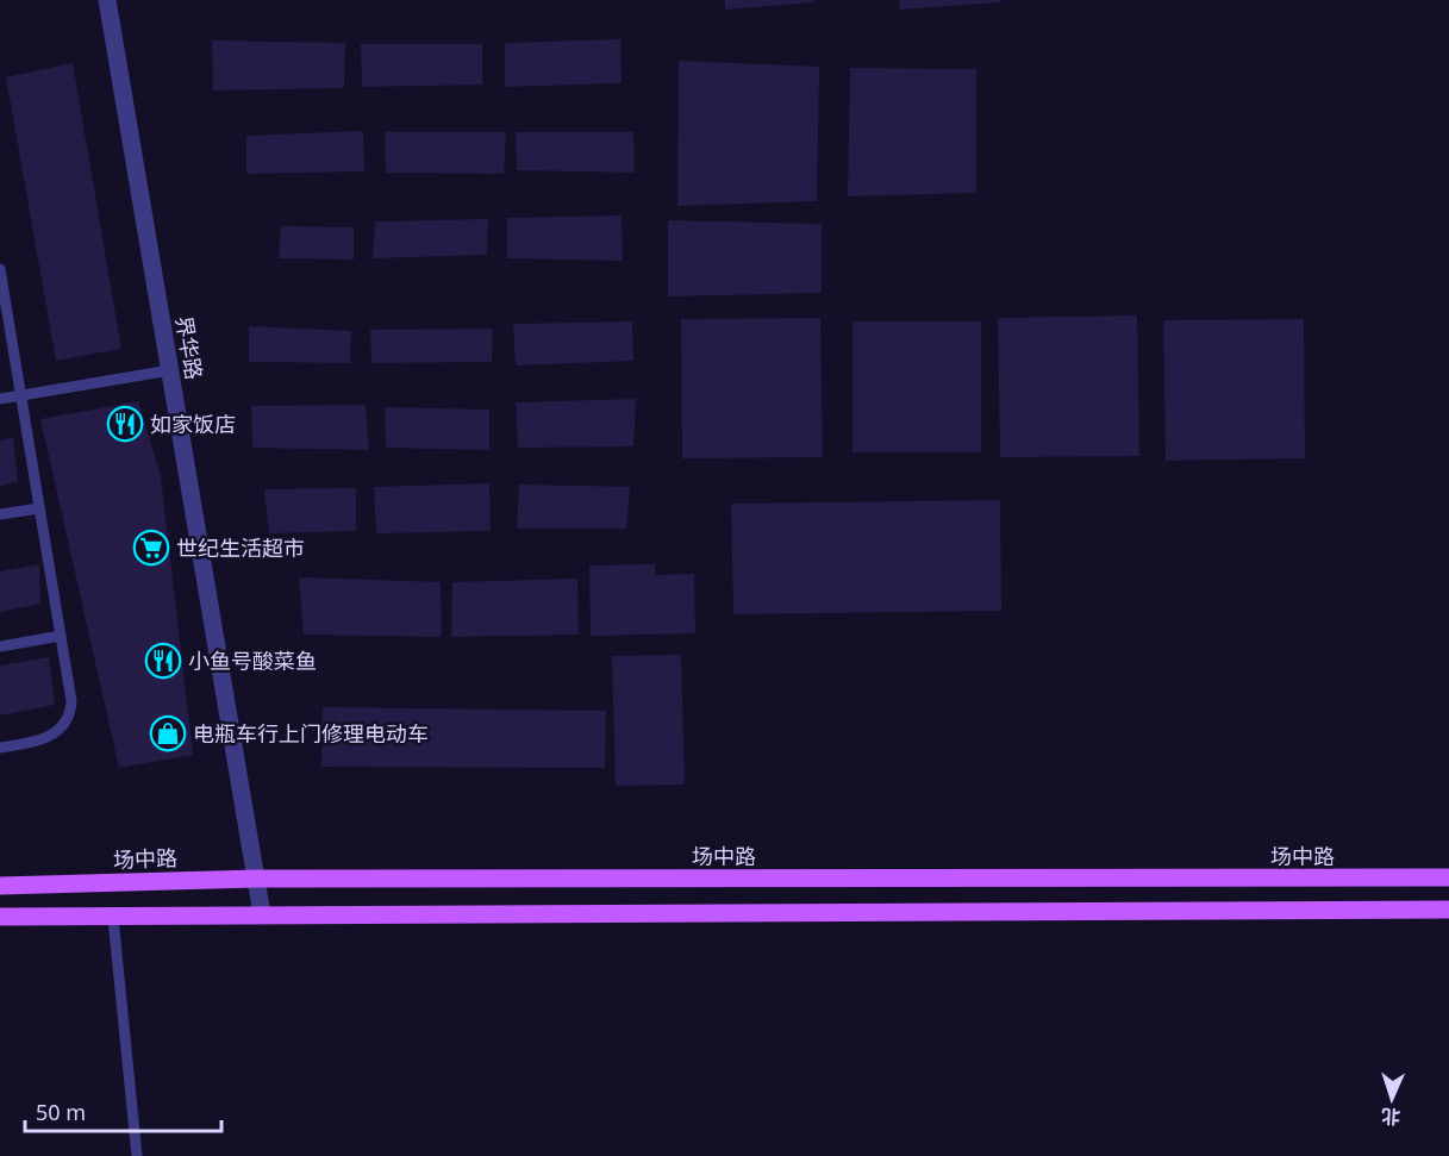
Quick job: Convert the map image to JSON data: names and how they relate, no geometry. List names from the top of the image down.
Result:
{
  "streets": {
    "main road": ["场中路"],
    "street": ["界华路"]
  },
  "crossings": [
    ["界华路", "场中路"]
  ],
  "places": {
    "restaurant": ["如家饭店", "小鱼号酸菜鱼"],
    "supermarket": ["世纪生活超市"],
    "shop": ["电瓶车行上门修理电动车"]
  },
  "scale_bar": "50 m",
  "north": "bottom"
}
